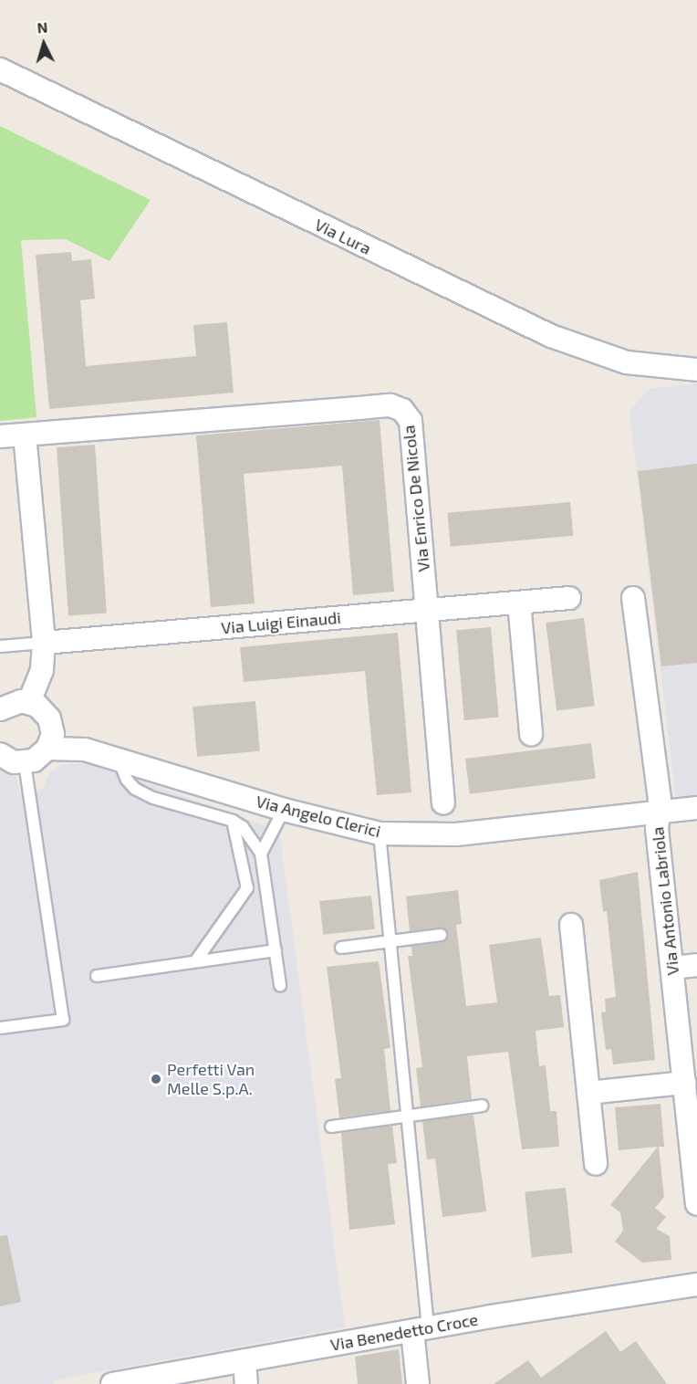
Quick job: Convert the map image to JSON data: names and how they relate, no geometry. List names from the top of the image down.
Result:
{
  "streets": {
    "street": [
      "Via Lura",
      "Via Enrico De Nicola",
      "Via Luigi Einaudi",
      "Via Angelo Clerici",
      "Via Antonio Labriola",
      "Via Benedetto Croce"
    ]
  },
  "crossings": [
    ["Via Enrico De Nicola", "Via Luigi Einaudi"],
    ["Via Angelo Clerici", "Via Antonio Labriola"]
  ],
  "places": ["Perfetti Van Melle S.p.A."],
  "north": "top"
}
